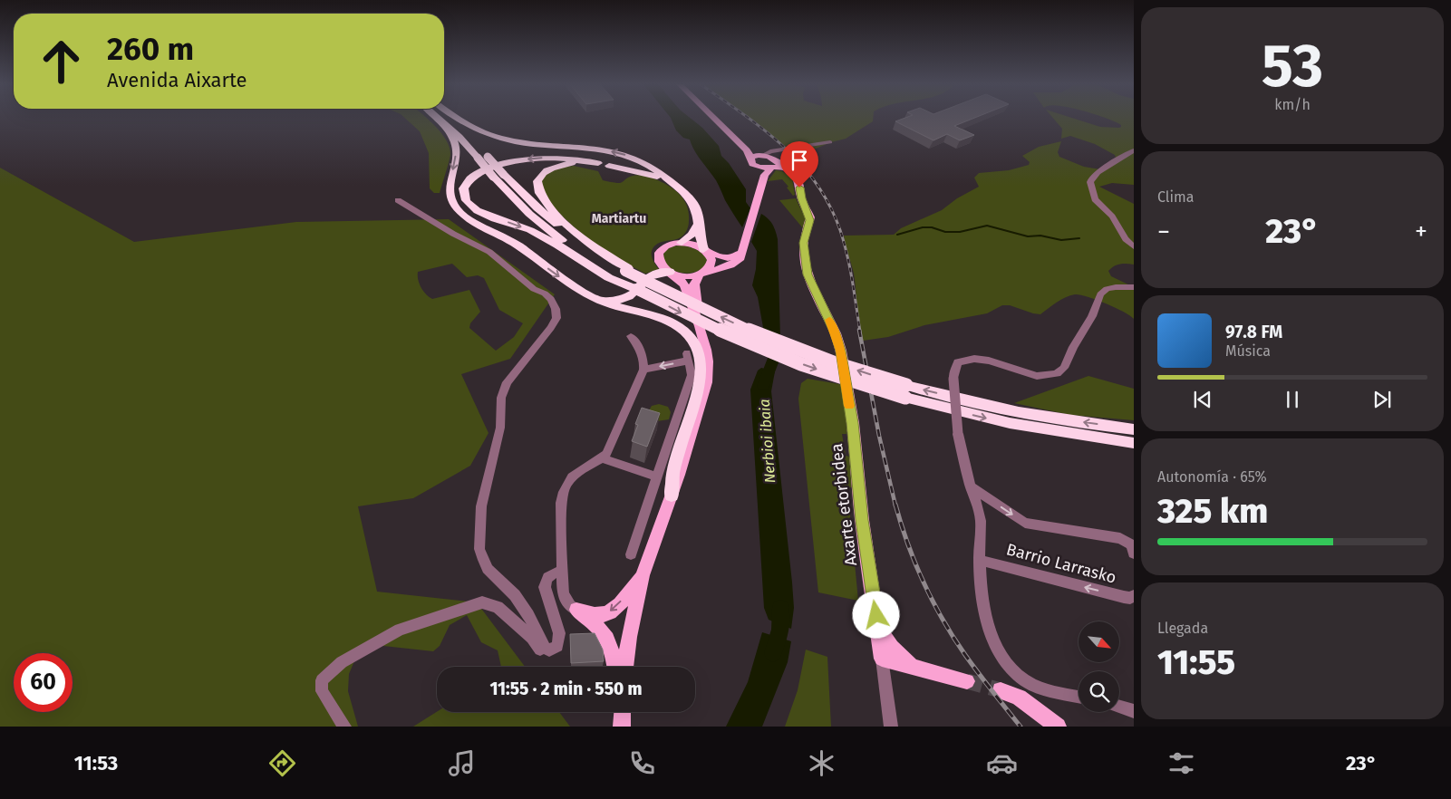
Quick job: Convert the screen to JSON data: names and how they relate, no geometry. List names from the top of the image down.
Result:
{
  "streets": {
    "main road": ["Axarte etorbidea"],
    "street": ["Barrio Larrasko"]
  },
  "districts": ["Martiartu"],
  "water": ["Nerbioi ibaia"],
  "north": "bottom right",
  "page": {
    "tile": [
      ["53", "km/h"],
      "Clima",
      ["Autonomía · 65%", "325 km"],
      ["Llegada", "11:55"]
    ],
    "turn": ["260 m", "Avenida Aixarte"],
    "heat": ["−", "23°", "+"],
    "song": ["97.8 FM", "Música"],
    "limit": "60",
    "trip": "11:55 · 2 min · 550 m",
    "tabs": ["11:53", "23°"]
  }
}
